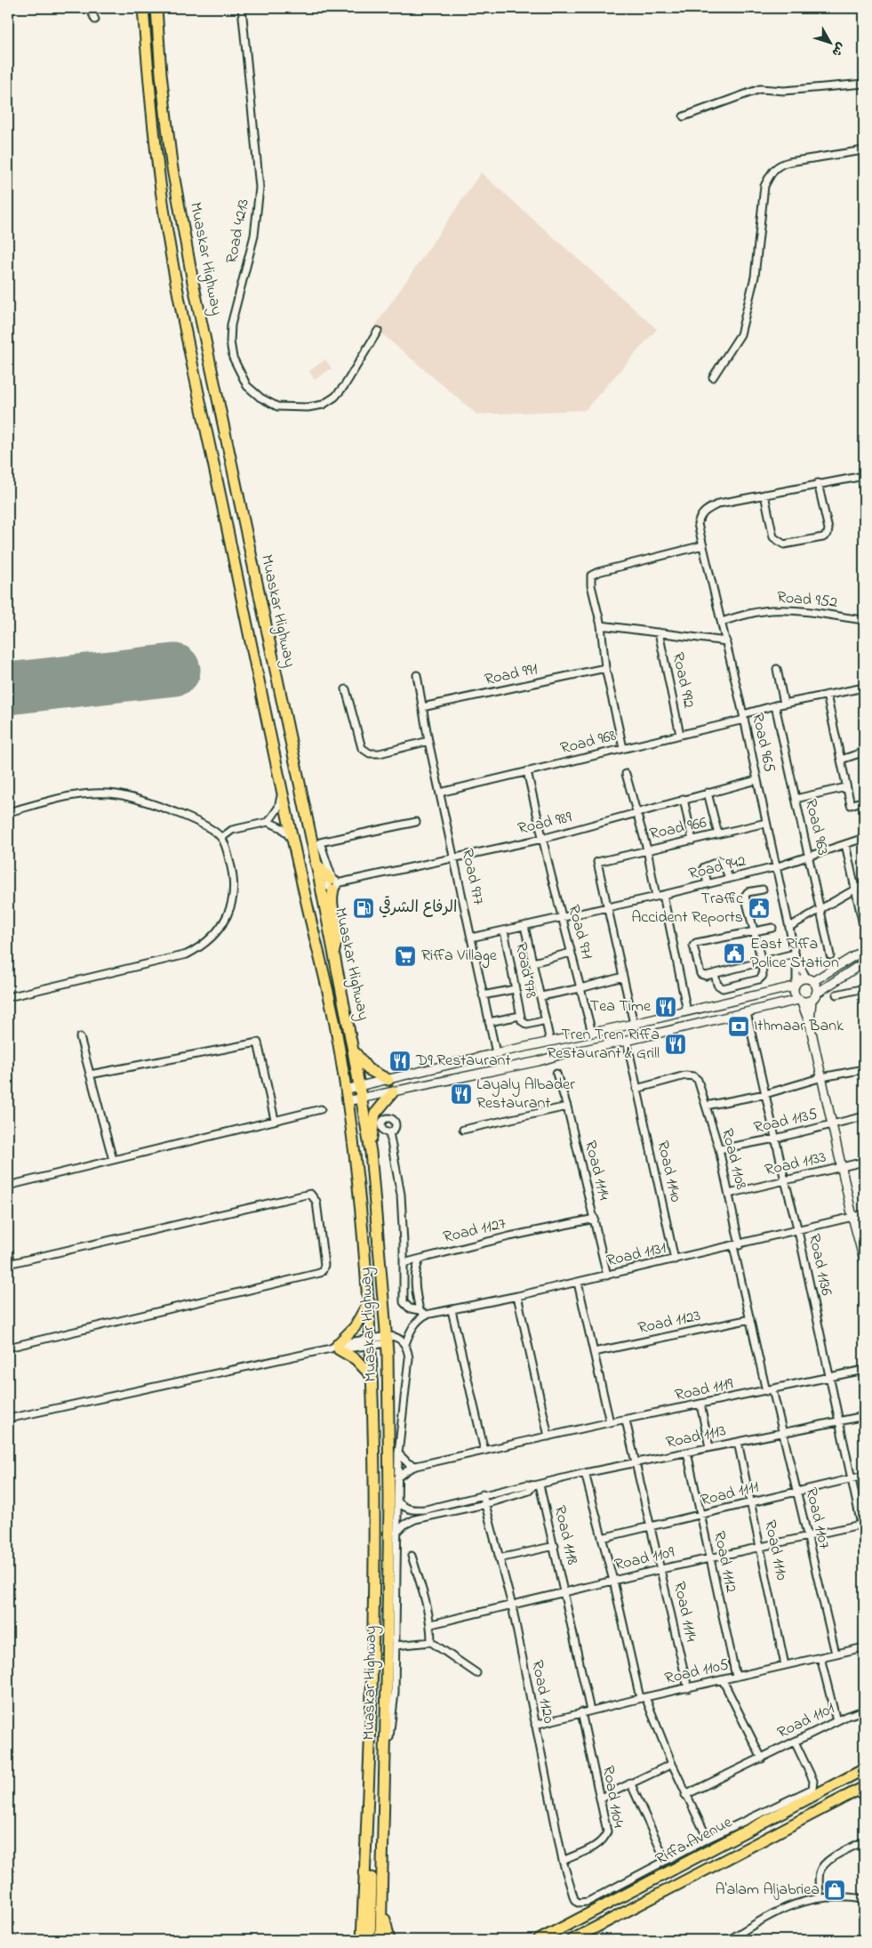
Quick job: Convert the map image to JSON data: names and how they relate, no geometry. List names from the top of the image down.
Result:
{
  "streets": {
    "main road": ["Muaskar Highway", "Riffa Avenue"],
    "street": [
      "Road 4213",
      "Road 952",
      "Road 991",
      "Road 992",
      "Road 968",
      "Road 965",
      "Road 989",
      "Road 963",
      "Road 966",
      "Road 942",
      "Road 977",
      "Road 971",
      "Road 978",
      "Road 1135",
      "Road 1108",
      "Road 1133",
      "Road 1114",
      "Road 1140",
      "Road 1127",
      "Road 1131",
      "Road 1136",
      "Road 1123",
      "Road 1119",
      "Road 1113",
      "Road 1111",
      "Road 1107",
      "Road 1118",
      "Road 1110",
      "Road 1109",
      "Road 1112",
      "Road 1105",
      "Road 1120",
      "Road 1101",
      "Road 1104"
    ]
  },
  "crossings": [
    ["Road 952", "Road 965"],
    ["Road 991", "Road 977"],
    ["Road 992", "Road 968"],
    ["Road 992", "Road 965"],
    ["Road 968", "Road 965"],
    ["Road 968", "Road 963"],
    ["Road 968", "Road 977"],
    ["Road 968", "Road 971"],
    ["Road 965", "Road 989"],
    ["Road 965", "Road 966"],
    ["Road 965", "Road 942"],
    ["Road 989", "Road 977"],
    ["Road 989", "Road 971"],
    ["Road 963", "Road 942"],
    ["Road 966", "Road 942"],
    ["Road 942", "Road 977"],
    ["Road 942", "Road 971"],
    ["Road 942", "Road 978"],
    ["Road 977", "Road 978"],
    ["Road 1135", "Road 1108"],
    ["Road 1135", "Road 1136"],
    ["Road 1108", "Road 1133"],
    ["Road 1108", "Road 1140"],
    ["Road 1108", "Road 1131"],
    ["Road 1133", "Road 1136"],
    ["Road 1114", "Road 1127"],
    ["Road 1114", "Road 1131"],
    ["Road 1114", "Road 1113"],
    ["Road 1114", "Road 1111"],
    ["Road 1114", "Road 1109"],
    ["Road 1114", "Road 1105"],
    ["Road 1140", "Road 1131"],
    ["Road 1131", "Road 1136"],
    ["Road 1136", "Road 1119"],
    ["Road 1136", "Road 1113"],
    ["Road 1136", "Road 1111"],
    ["Road 1136", "Road 1109"],
    ["Road 1119", "Road 1107"],
    ["Road 1113", "Road 1107"],
    ["Road 1113", "Road 1118"],
    ["Road 1113", "Road 1110"],
    ["Road 1113", "Road 1112"],
    ["Road 1113", "Road 1120"],
    ["Road 1111", "Road 1107"],
    ["Road 1111", "Road 1110"],
    ["Road 1111", "Road 1112"],
    ["Road 1107", "Road 1109"],
    ["Road 1107", "Road 1105"],
    ["Road 1118", "Road 1109"],
    ["Road 1118", "Road 1105"],
    ["Road 1110", "Road 1109"],
    ["Road 1110", "Road 1105"],
    ["Road 1109", "Road 1112"],
    ["Road 1109", "Road 1120"],
    ["Road 1112", "Road 1105"],
    ["Road 1105", "Road 1120"],
    ["Road 1105", "Road 1104"],
    ["Road 1120", "Road 1104"]
  ],
  "places": {
    "fuel station": ["الرفاع الشرقي"],
    "public building": ["Traffic Accident Reports", "East Riffa Police Station"],
    "supermarket": ["Riffa Village"],
    "restaurant": [
      "Tea Time",
      "Tren Tren Riffa Restaurant & Grill",
      "D9 Restaurant",
      "Layaly Albader Restaurant"
    ],
    "bank": ["Ithmaar Bank"],
    "shop": ["A'alam Aljabriea"]
  },
  "north": "bottom right"
}
